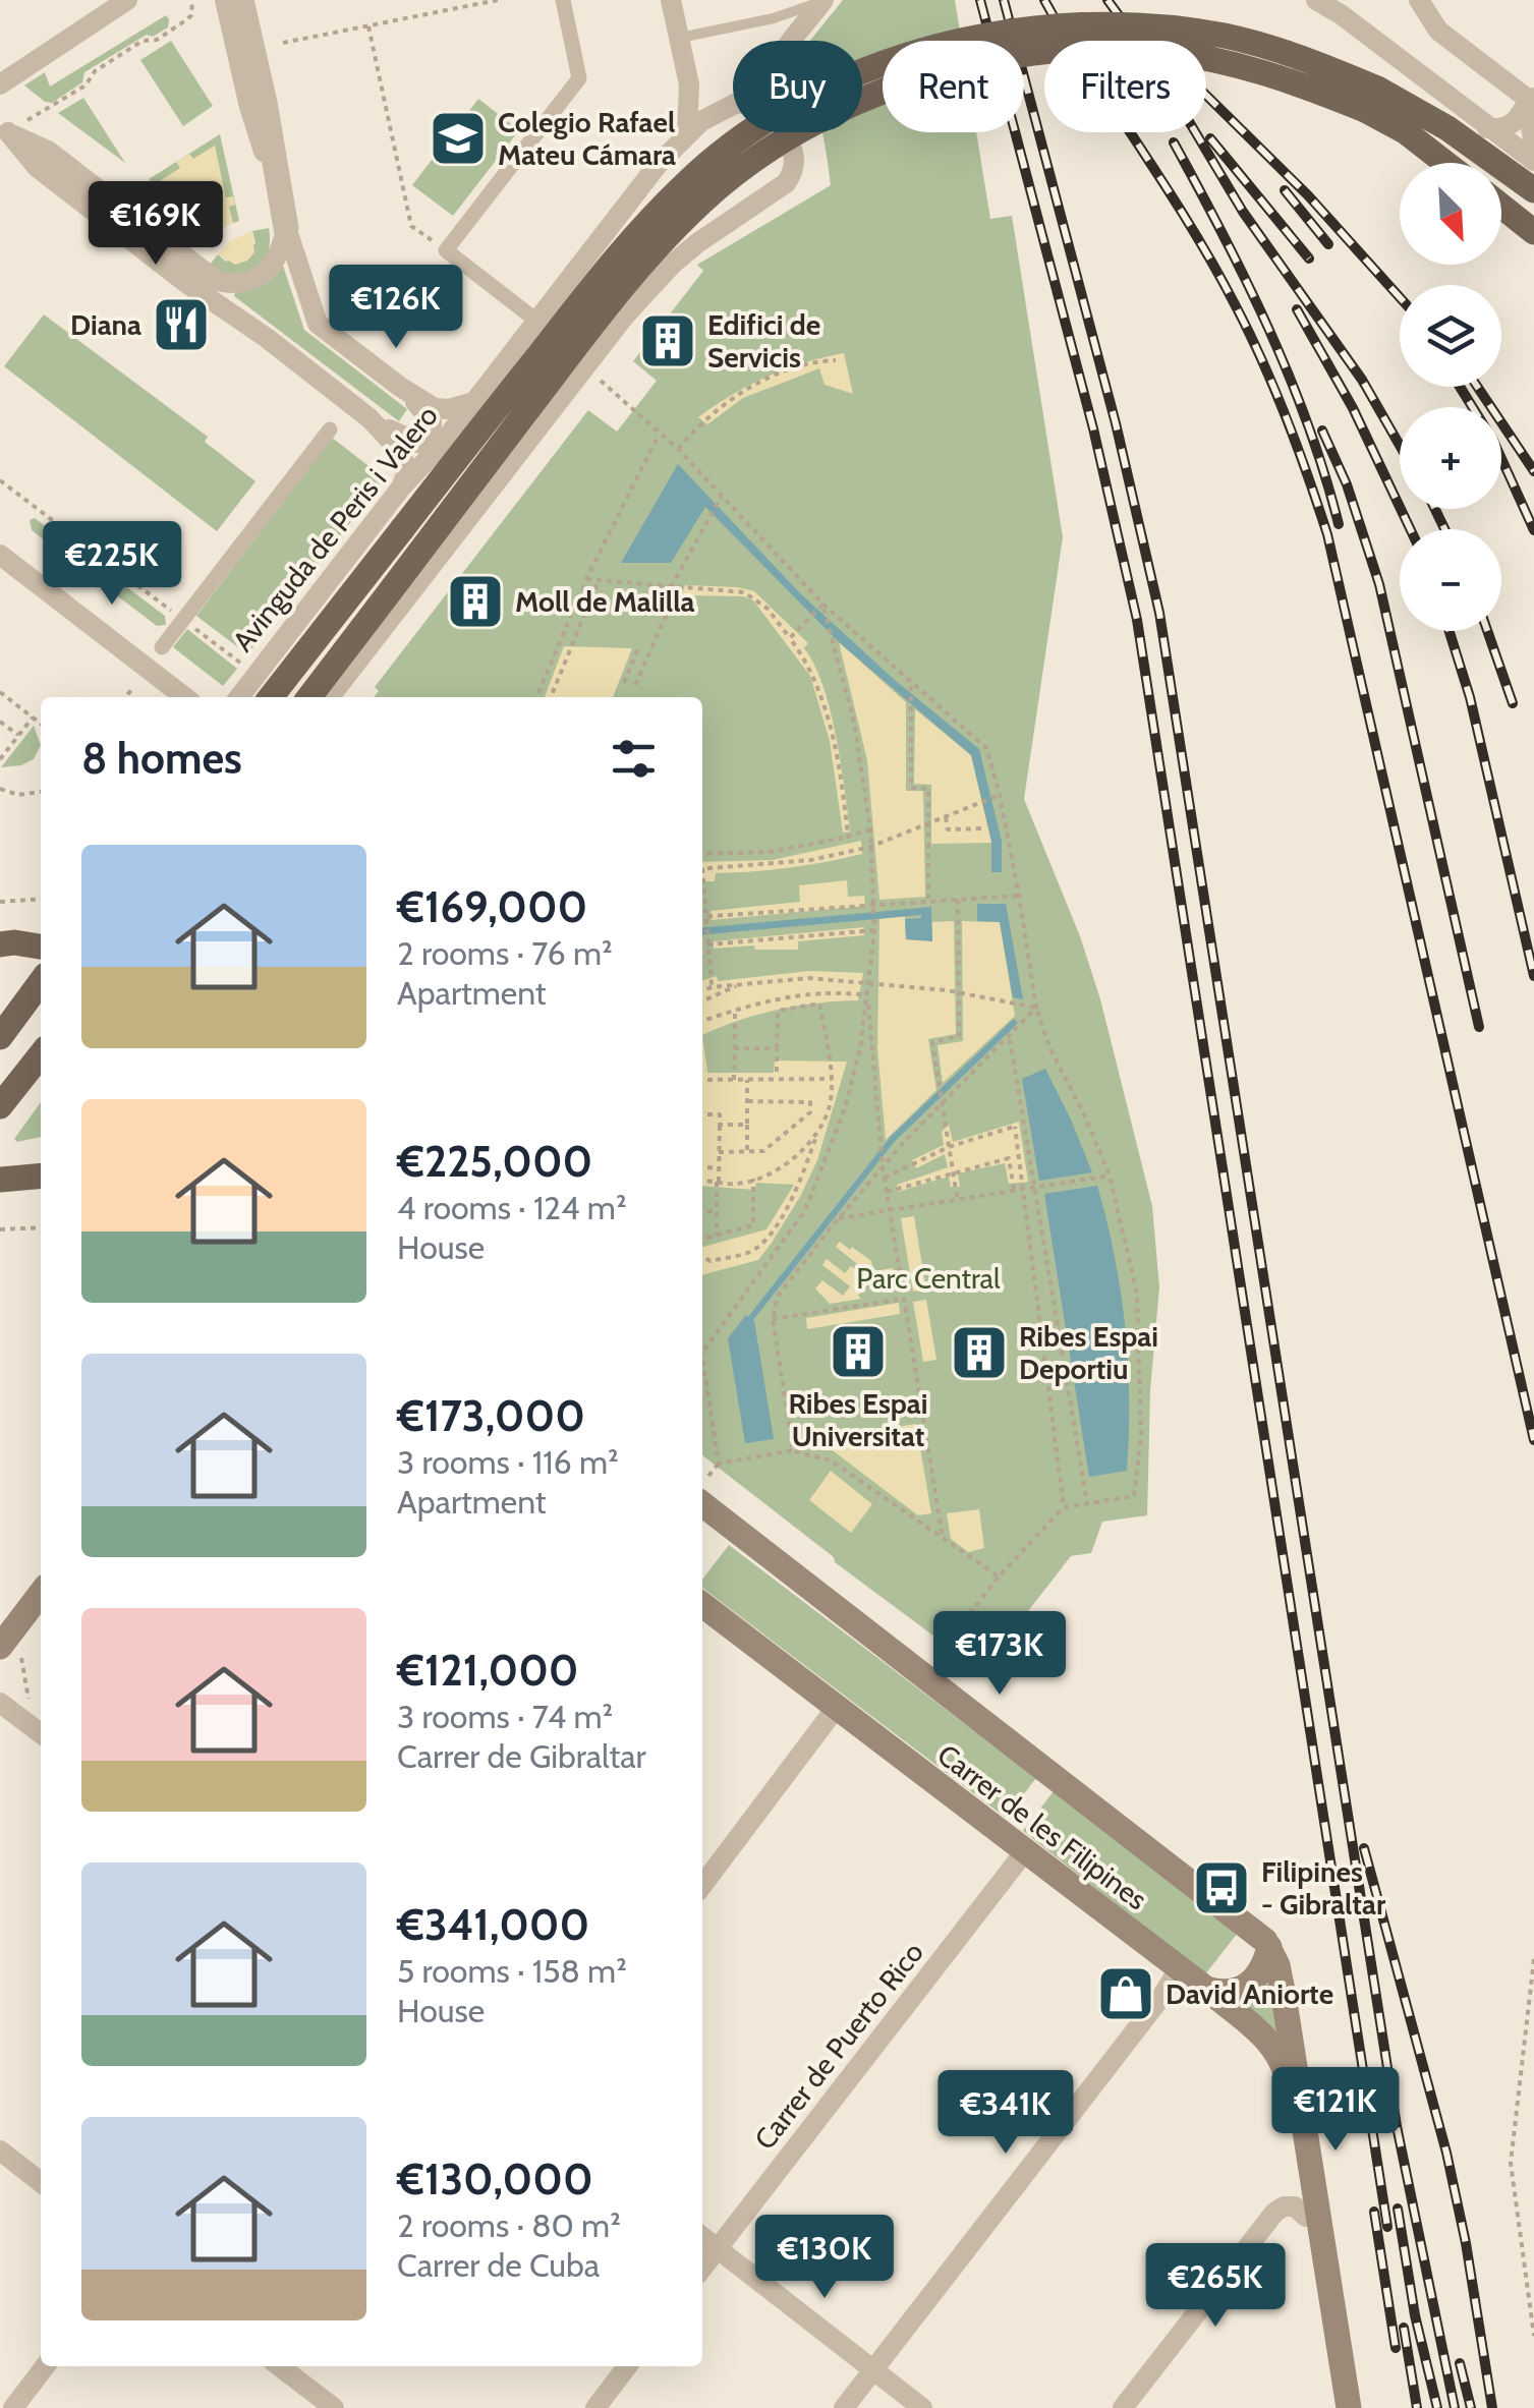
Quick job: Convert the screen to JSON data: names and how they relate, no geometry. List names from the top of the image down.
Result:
{
  "streets": {
    "main road": ["Avinguda de Peris i Valero", "Carrer de les Filipines"],
    "street": ["Carrer de Puerto Rico"]
  },
  "crossings": [
    ["Carrer de les Filipines", "Carrer de Puerto Rico"]
  ],
  "parks": ["Parc Central"],
  "places": {
    "school or university": ["Colegio Rafael Mateu Cámara"],
    "restaurant": ["Diana"],
    "building": [
      "Edifici de Servicis",
      "Moll de Malilla",
      "Ribes Espai Universitat",
      "Ribes Espai Deportiu"
    ],
    "bus stop": ["Filipines - Gibraltar"],
    "shop": ["David Aniorte"]
  },
  "north": "bottom right",
  "page": {
    "chip": ["Buy", "Rent", "Filters"],
    "map_buttons": ["+", "−"],
    "price": [
      "€169K",
      "€126K",
      "€225K",
      "€173K",
      "€121K",
      "€341K",
      "€130K",
      "€265K"
    ],
    "heading": "8 homes",
    "list": [
      {
        "name": "€169,000",
        "note": "2 rooms · 76 m² · Apartment"
      },
      {
        "name": "€225,000",
        "note": "4 rooms · 124 m² · House"
      },
      {
        "name": "€173,000",
        "note": "3 rooms · 116 m² · Apartment"
      },
      {
        "name": "€121,000",
        "note": "3 rooms · 74 m² · Carrer de Gibraltar"
      },
      {
        "name": "€341,000",
        "note": "5 rooms · 158 m² · House"
      },
      {
        "name": "€130,000",
        "note": "2 rooms · 80 m² · Carrer de Cuba"
      }
    ]
  }
}
